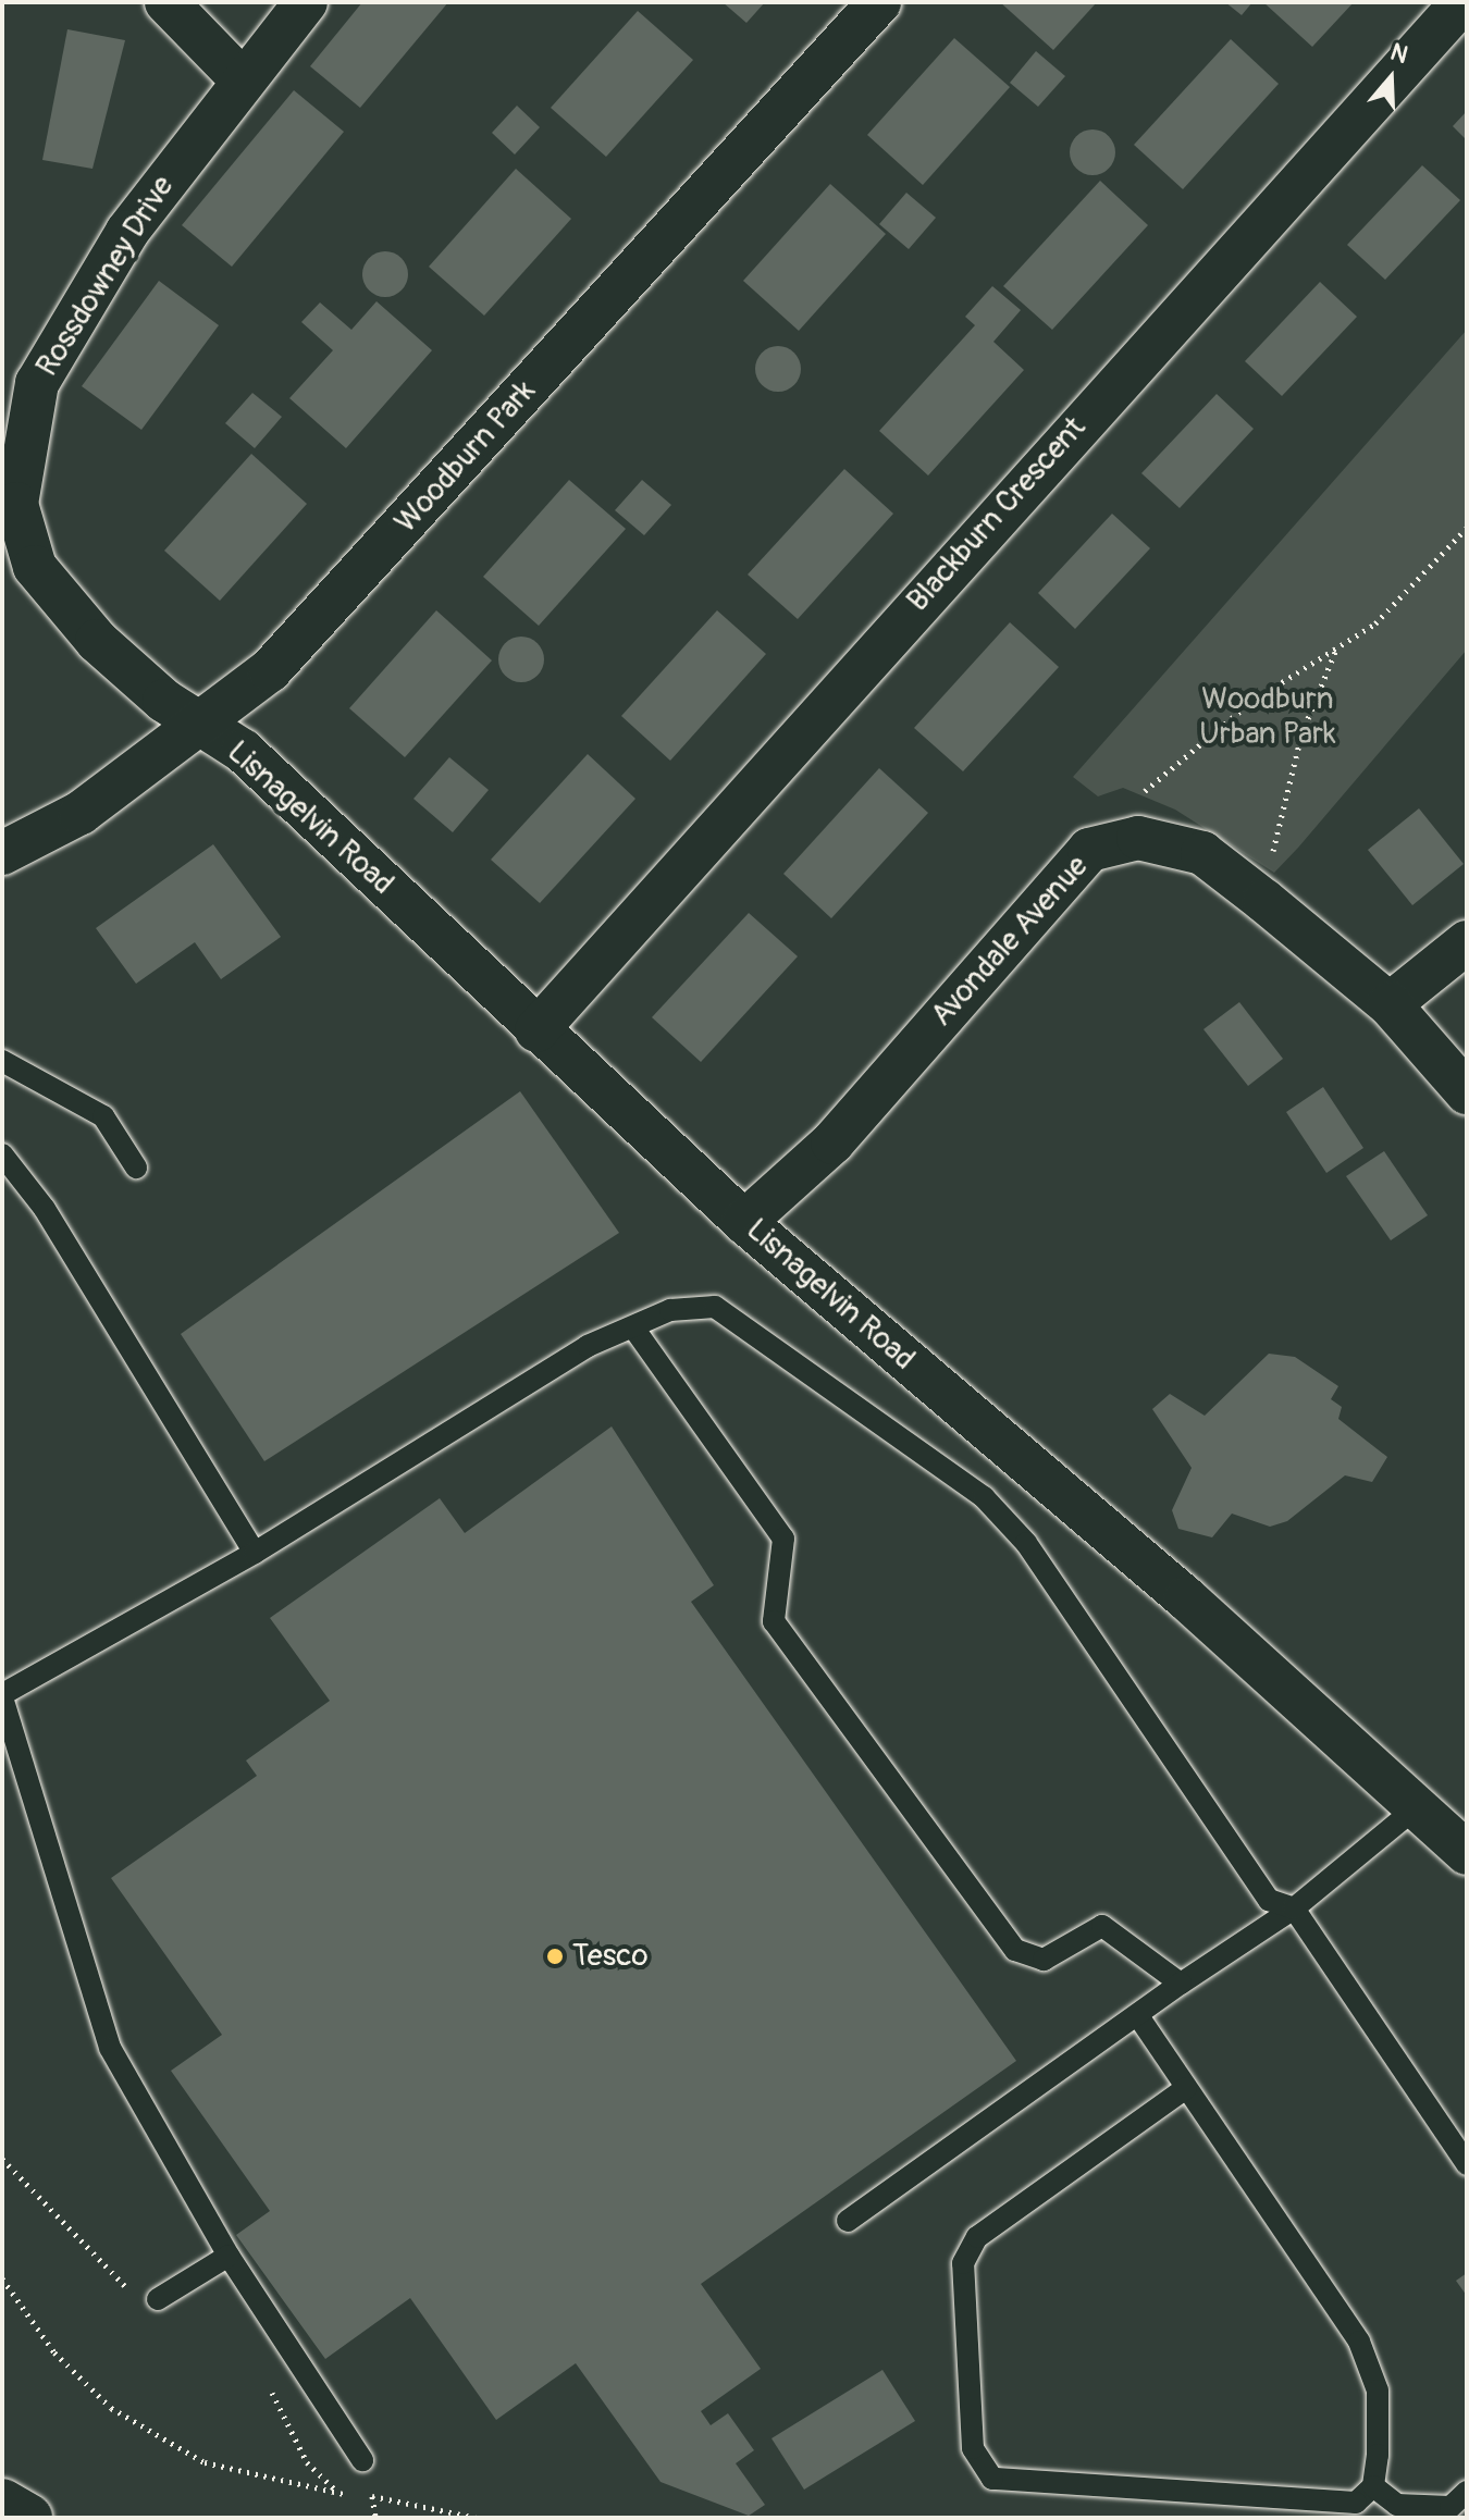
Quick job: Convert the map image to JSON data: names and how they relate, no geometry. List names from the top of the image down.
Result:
{
  "streets": {
    "street": [
      "Rossdowney Drive",
      "Woodburn Park",
      "Blackburn Crescent",
      "Lisnagelvin Road",
      "Avondale Avenue"
    ]
  },
  "crossings": [
    ["Rossdowney Drive", "Woodburn Park"],
    ["Rossdowney Drive", "Lisnagelvin Road"],
    ["Woodburn Park", "Lisnagelvin Road"],
    ["Blackburn Crescent", "Lisnagelvin Road"],
    ["Lisnagelvin Road", "Avondale Avenue"]
  ],
  "parks": ["Woodburn Urban Park"],
  "places": ["Tesco"],
  "north": "top"
}
